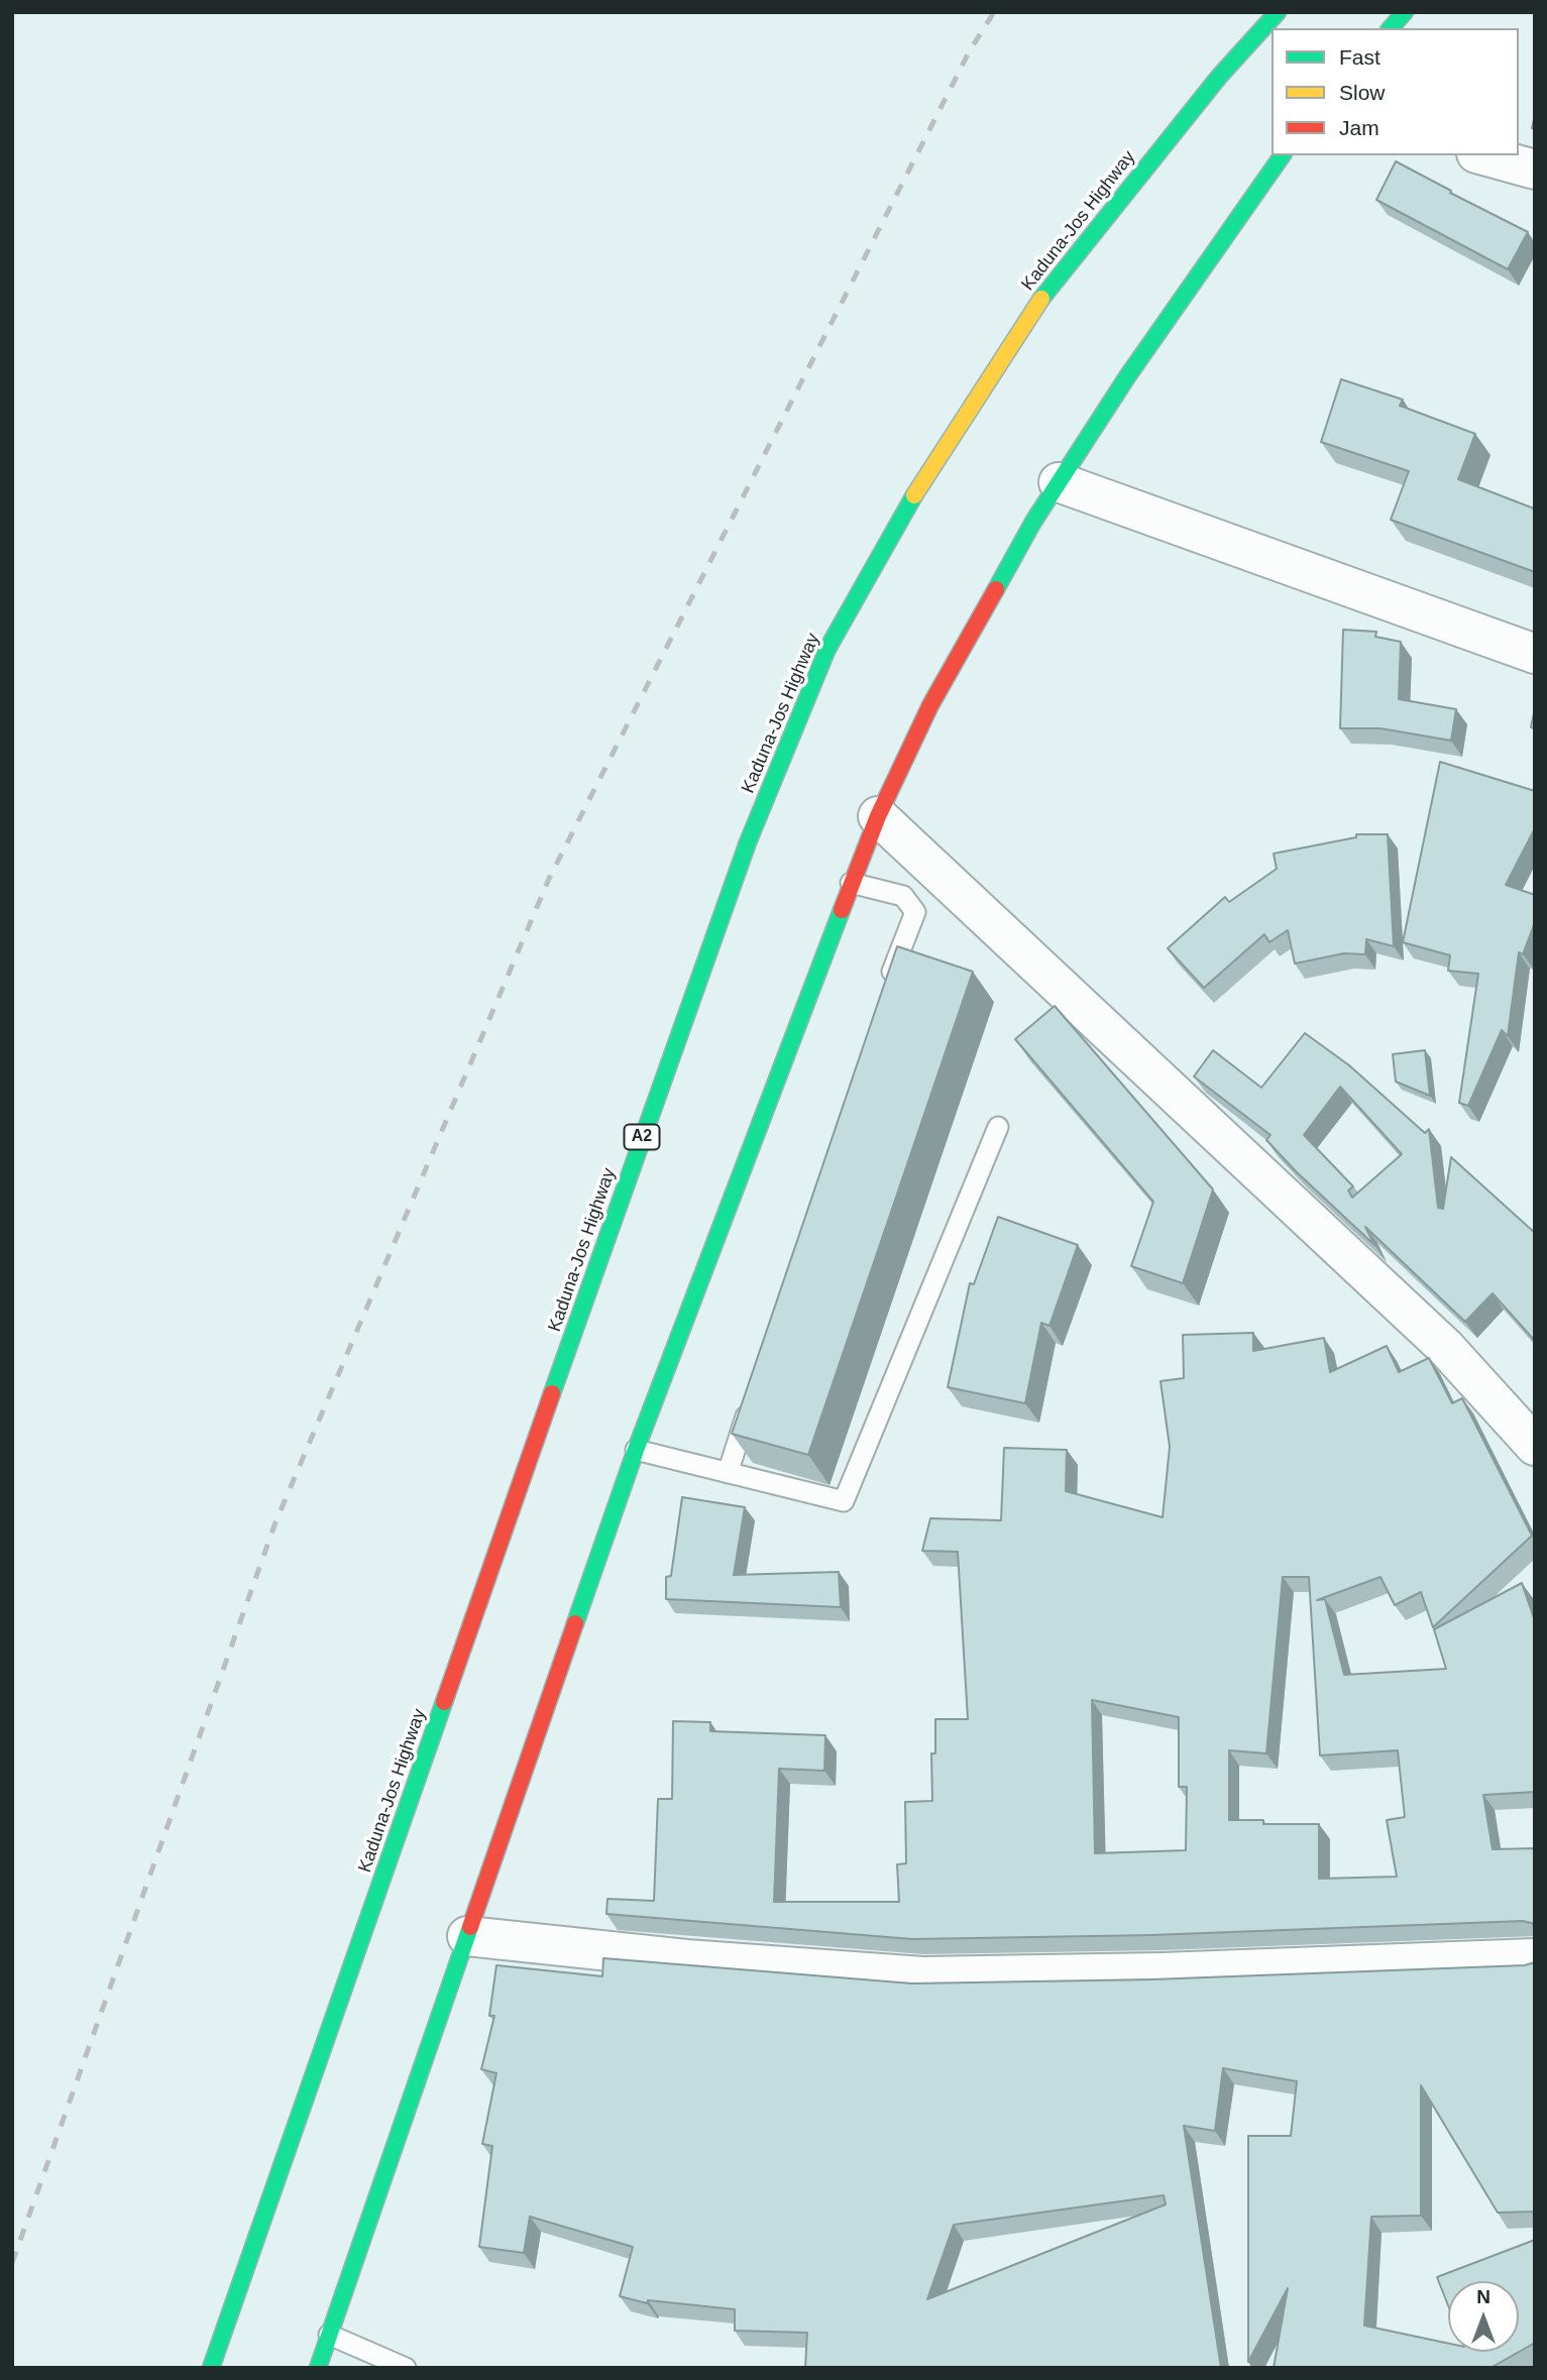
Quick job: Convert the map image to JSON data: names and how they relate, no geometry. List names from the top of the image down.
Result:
{
  "streets": {
    "highway": ["Kaduna-Jos Highway", "A2"]
  },
  "legend": ["Fast", "Slow", "Jam"],
  "north": "top"
}
